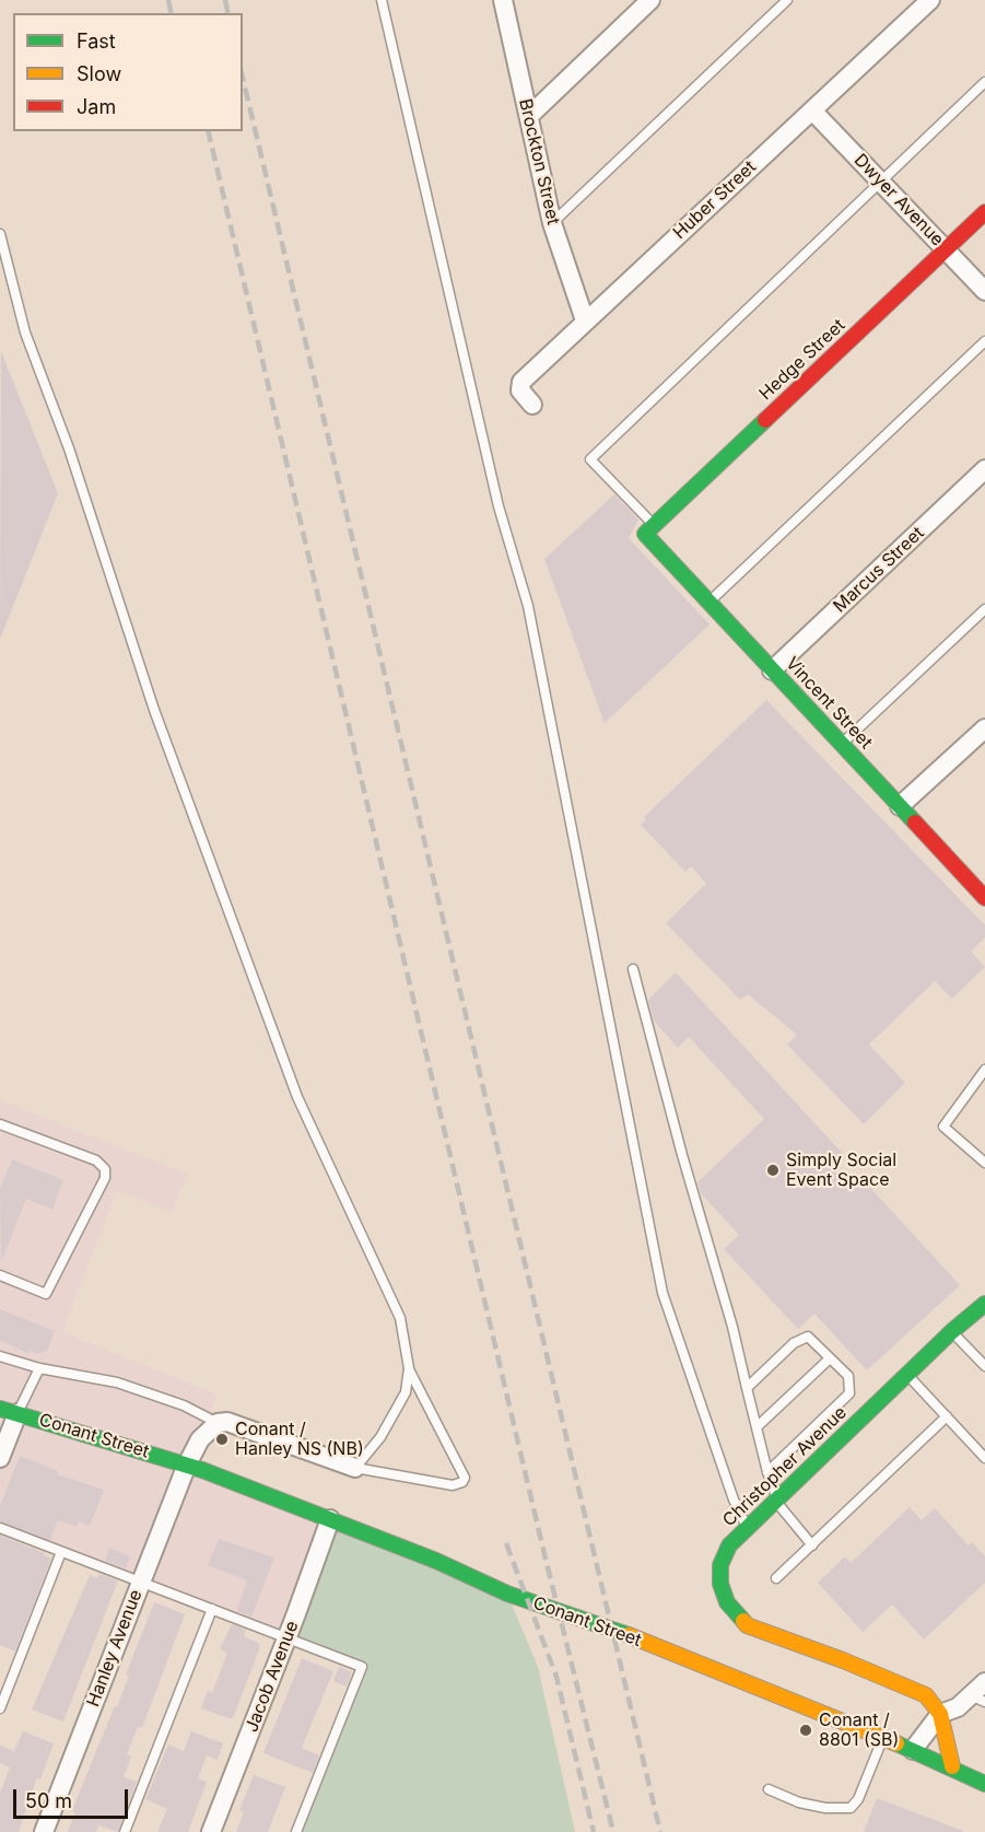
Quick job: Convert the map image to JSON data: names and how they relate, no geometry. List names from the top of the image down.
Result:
{
  "streets": {
    "street": [
      "Brockton Street",
      "Huber Street",
      "Dwyer Avenue",
      "Hedge Street",
      "Marcus Street",
      "Vincent Street",
      "Conant Street",
      "Christopher Avenue",
      "Hanley Avenue",
      "Jacob Avenue"
    ]
  },
  "crossings": [
    ["Brockton Street", "Huber Street"],
    ["Huber Street", "Dwyer Avenue"],
    ["Dwyer Avenue", "Hedge Street"],
    ["Hedge Street", "Vincent Street"],
    ["Marcus Street", "Vincent Street"],
    ["Conant Street", "Hanley Avenue"],
    ["Conant Street", "Jacob Avenue"]
  ],
  "places": ["Simply Social Event Space", "Conant / Hanley NS (NB)", "Conant / 8801 (SB)"],
  "legend": ["Fast", "Slow", "Jam"],
  "scale_bar": "50 m"
}
